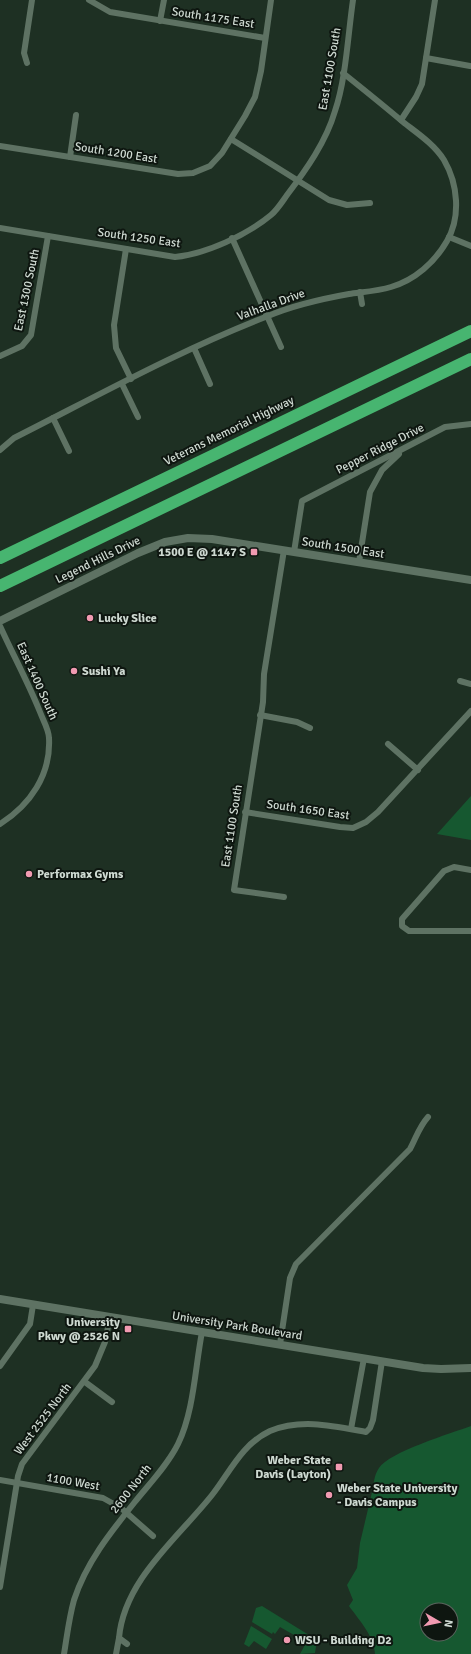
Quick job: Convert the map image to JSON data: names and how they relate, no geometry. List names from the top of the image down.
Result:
{
  "streets": {
    "highway": ["Veterans Memorial Highway"],
    "street": [
      "South 1175 East",
      "East 1100 South",
      "South 1200 East",
      "South 1250 East",
      "East 1300 South",
      "Valhalla Drive",
      "Pepper Ridge Drive",
      "South 1500 East",
      "Legend Hills Drive",
      "East 1400 South",
      "South 1650 East",
      "University Park Boulevard",
      "West 2525 North",
      "1100 West",
      "2600 North"
    ]
  },
  "crossings": [
    ["South 1175 East", "South 1200 East"],
    ["East 1100 South", "South 1250 East"],
    ["East 1100 South", "Valhalla Drive"],
    ["East 1100 South", "South 1500 East"],
    ["East 1100 South", "South 1650 East"],
    ["South 1250 East", "East 1300 South"],
    ["Pepper Ridge Drive", "South 1500 East"],
    ["South 1500 East", "Legend Hills Drive"],
    ["University Park Boulevard", "West 2525 North"],
    ["University Park Boulevard", "2600 North"],
    ["West 2525 North", "1100 West"],
    ["1100 West", "2600 North"]
  ],
  "places": {
    "transit": ["1500 E @ 1147 S", "University Pkwy @ 2526 N", "Weber State Davis (Layton)"],
    "other": [
      "Lucky Slice",
      "Sushi Ya",
      "Performax Gyms",
      "Weber State University - Davis Campus",
      "WSU - Building D2"
    ]
  },
  "north": "right"
}
